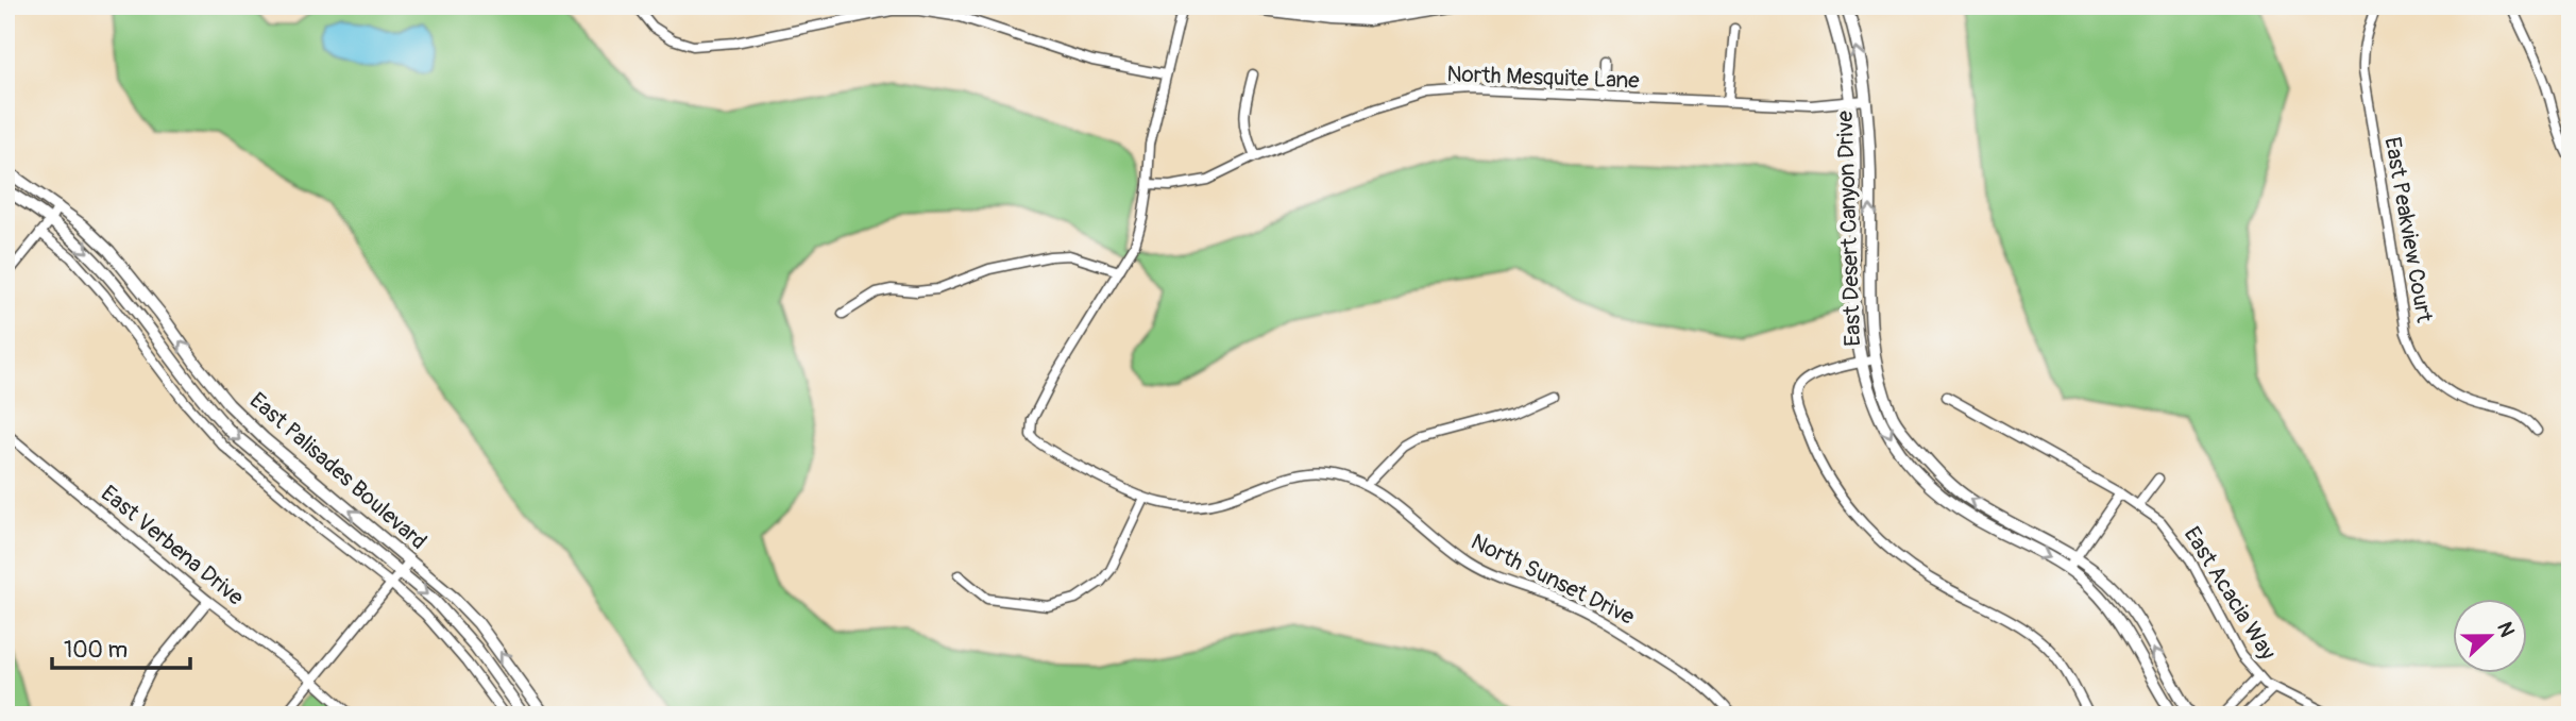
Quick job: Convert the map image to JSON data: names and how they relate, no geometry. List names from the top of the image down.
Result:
{
  "streets": {
    "street": [
      "North Mesquite Lane",
      "East Desert Canyon Drive",
      "East Peakview Court",
      "East Palisades Boulevard",
      "East Verbena Drive",
      "North Sunset Drive",
      "East Acacia Way"
    ]
  },
  "crossings": [
    ["North Mesquite Lane", "East Desert Canyon Drive"]
  ],
  "scale_bar": "100 m",
  "north": "right"
}
